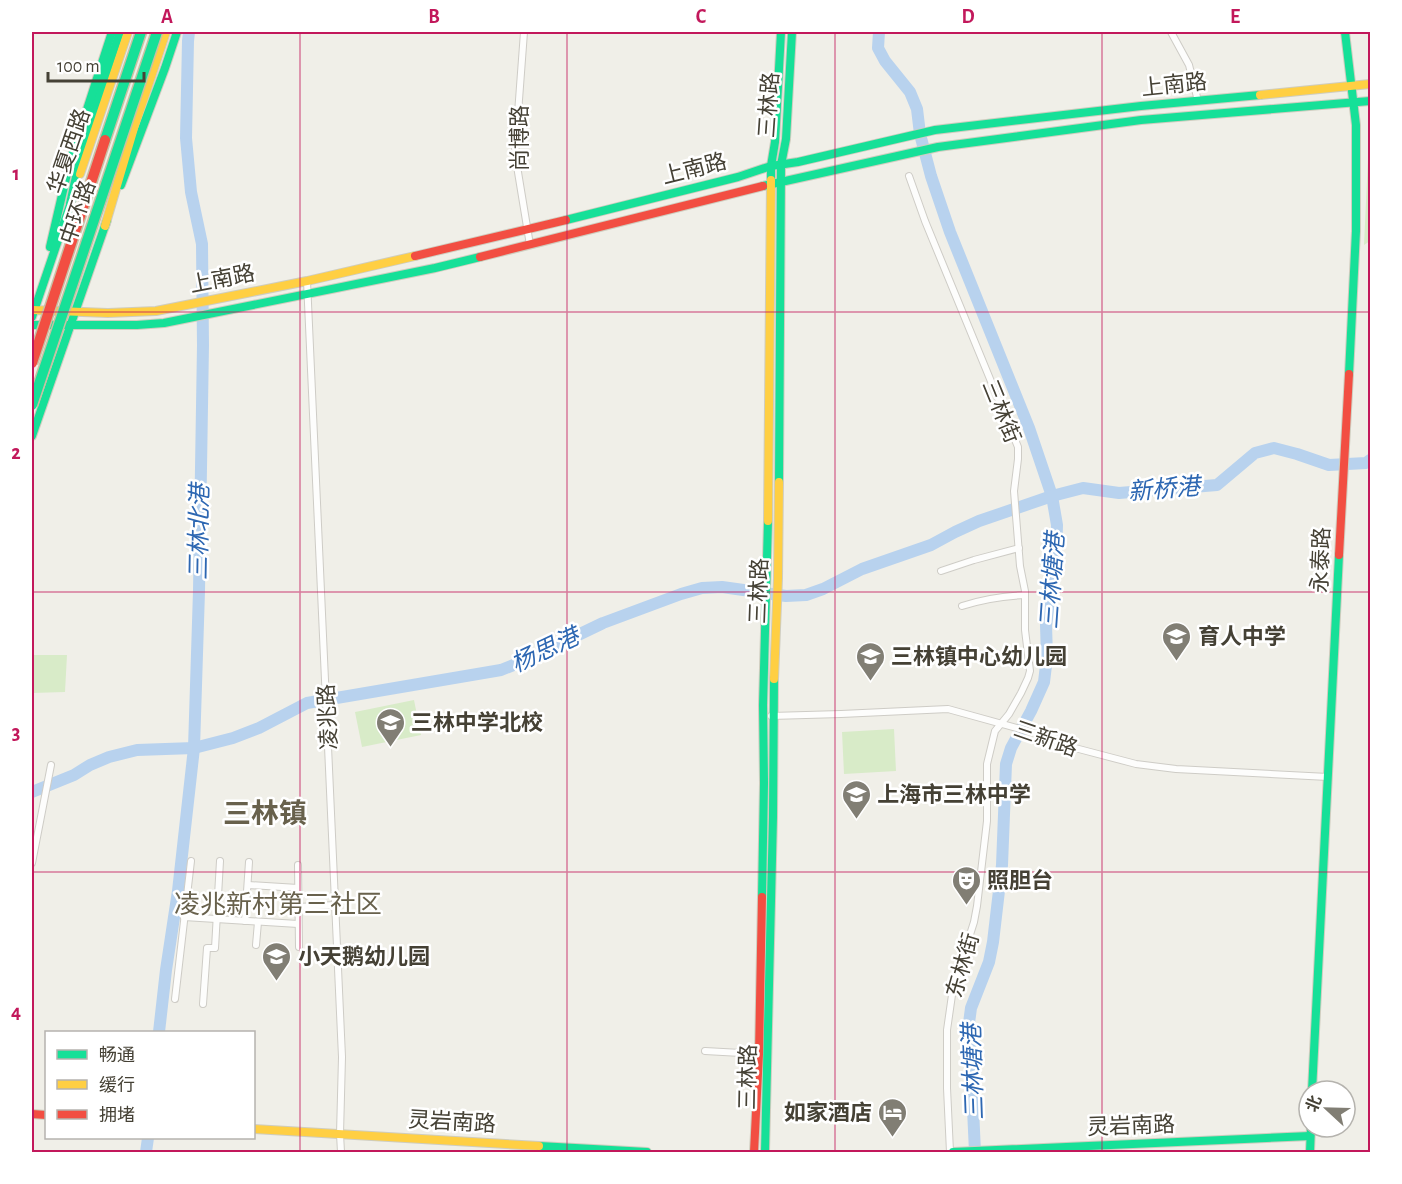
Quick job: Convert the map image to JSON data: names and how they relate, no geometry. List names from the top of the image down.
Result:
{
  "streets": {
    "main road": [
      "上南路",
      "三林路",
      "华夏西路",
      "中环路",
      "永泰路",
      "灵岩南路"
    ],
    "street": [
      "尚博路",
      "三林街",
      "凌兆路",
      "三新路",
      "东林街"
    ]
  },
  "crossings": [
    ["上南路", "三林路"],
    ["上南路", "尚博路"],
    ["上南路", "华夏西路"],
    ["上南路", "永泰路"],
    ["上南路", "凌兆路"],
    ["三林路", "三新路"],
    ["三林街", "三新路"],
    ["三林街", "东林街"],
    ["永泰路", "三新路"],
    ["凌兆路", "灵岩南路"],
    ["三新路", "东林街"],
    ["东林街", "灵岩南路"]
  ],
  "districts": ["三林镇", "凌兆新村第三社区"],
  "water": [
    "新桥港",
    "三林北港",
    "三林塘港",
    "杨思港"
  ],
  "places": {
    "school or university": [
      "育人中学",
      "三林镇中心幼儿园",
      "三林中学北校",
      "上海市三林中学",
      "小天鹅幼儿园"
    ],
    "theatre": ["照胆台"],
    "hotel": ["如家酒店"]
  },
  "legend": ["畅通", "缓行", "拥堵"],
  "scale_bar": "100 m",
  "north": "left",
  "grid": {
    "columns": [
      "A",
      "B",
      "C",
      "D",
      "E"
    ],
    "rows": [
      "1",
      "2",
      "3",
      "4"
    ]
  }
}
